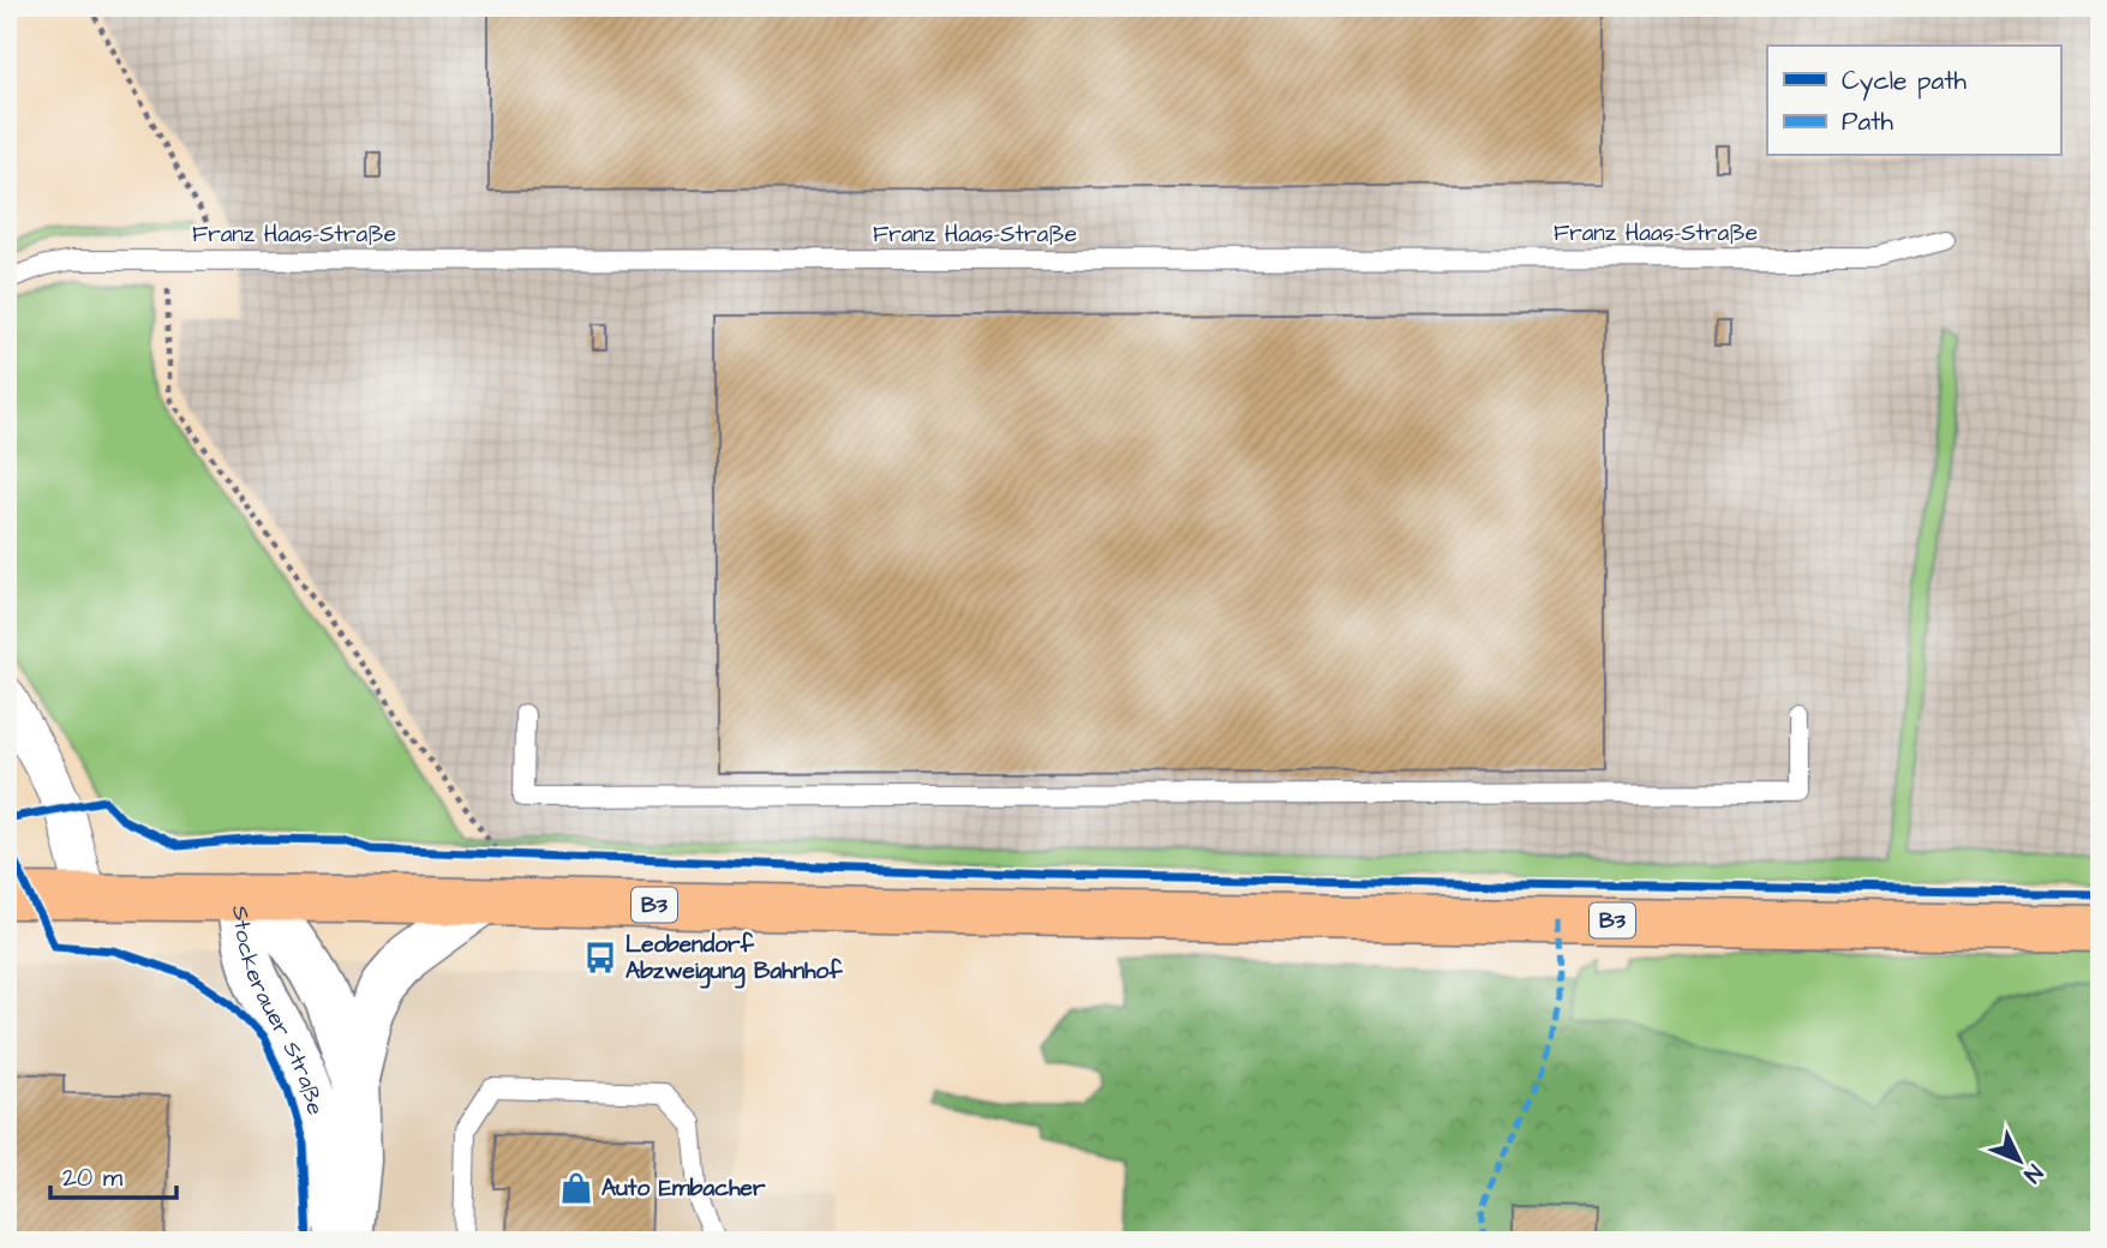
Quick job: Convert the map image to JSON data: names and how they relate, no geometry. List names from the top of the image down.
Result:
{
  "streets": {
    "main road": ["B3"],
    "street": ["Stockerauer Straße"],
    "lane": ["Franz Haas-Straße"]
  },
  "crossings": [
    ["B3", "Stockerauer Straße"]
  ],
  "places": {
    "bus stop": ["Leobendorf Abzweigung Bahnhof"],
    "shop": ["Auto Embacher"]
  },
  "legend": ["Cycle path", "Path"],
  "scale_bar": "20 m",
  "north": "bottom right"
}
